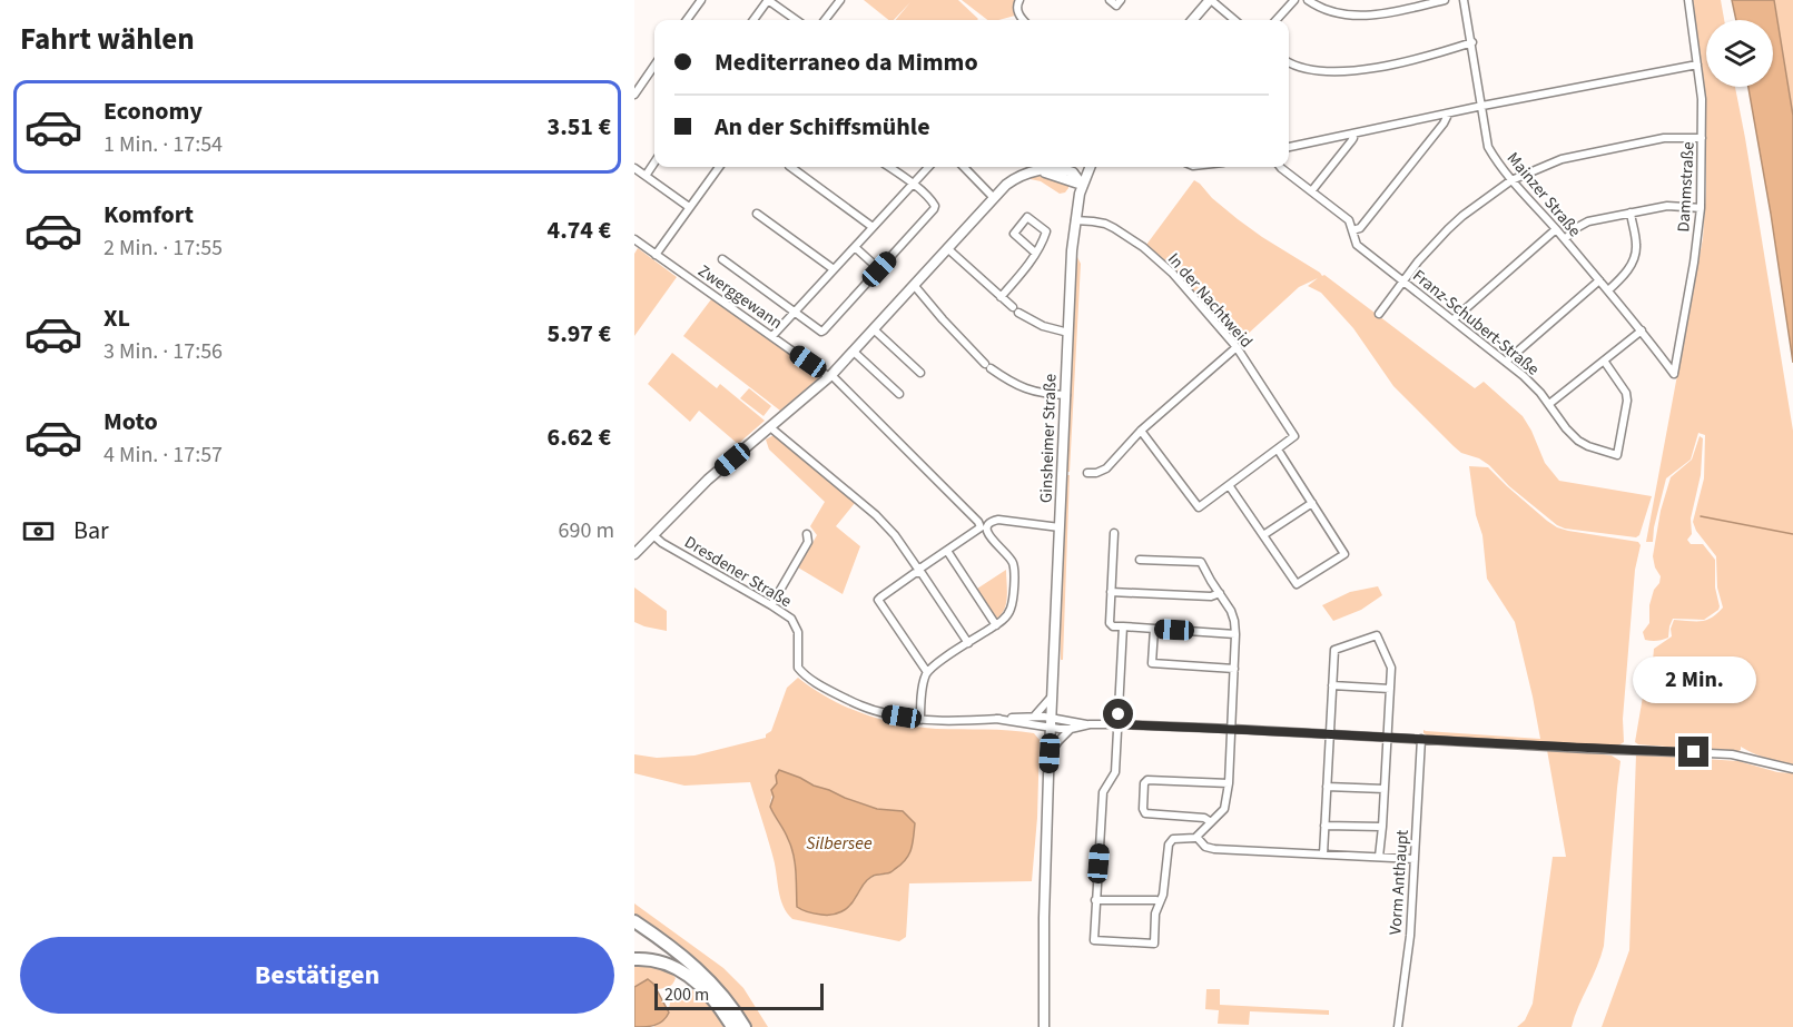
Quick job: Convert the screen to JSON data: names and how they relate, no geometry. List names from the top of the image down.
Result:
{
  "streets": {
    "main road": ["Ginsheimer Straße"],
    "street": [
      "Dammstraße",
      "Mainzer Straße",
      "Zwerggewann",
      "In der Nachtweid",
      "Franz-Schubert-Straße",
      "Dresdener Straße",
      "Vorm Anthaupt"
    ]
  },
  "crossings": [
    ["Dammstraße", "Mainzer Straße"],
    ["In der Nachtweid", "Ginsheimer Straße"],
    ["Ginsheimer Straße", "Dresdener Straße"]
  ],
  "water": ["Silbersee"],
  "scale_bar": "200 m",
  "page": {
    "heading": "Fahrt wählen",
    "banner": ["Mediterraneo da Mimmo", "An der Schiffsmühle"],
    "list": [
      {
        "name": "Economy",
        "note": "1 Min. · 17:54",
        "value": "3.51 €"
      },
      {
        "name": "Komfort",
        "note": "2 Min. · 17:55",
        "value": "4.74 €"
      },
      {
        "name": "XL",
        "note": "3 Min. · 17:56",
        "value": "5.97 €"
      },
      {
        "name": "Moto",
        "note": "4 Min. · 17:57",
        "value": "6.62 €"
      }
    ],
    "pay": ["Bar", "690 m"],
    "bubble": "2 Min.",
    "buttons": "Bestätigen",
    "scale": "200 m"
  }
}
